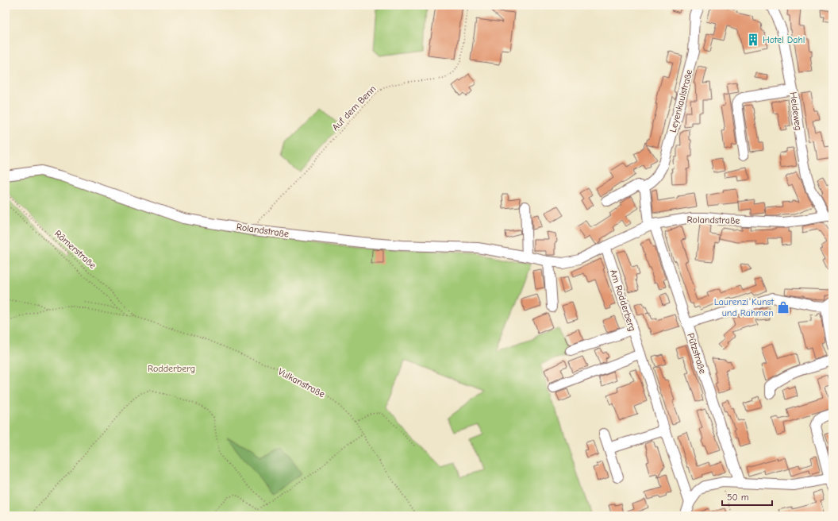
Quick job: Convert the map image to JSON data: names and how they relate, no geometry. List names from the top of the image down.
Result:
{
  "streets": {
    "street": [
      "Leyenkaulstraße",
      "Heideweg",
      "Rolandstraße",
      "Am Rodderberg",
      "Pützstraße"
    ],
    "path": ["Auf dem Benn", "Römerstraße", "Vulkanstraße"]
  },
  "crossings": [
    ["Auf dem Benn", "Rolandstraße"],
    ["Heideweg", "Rolandstraße"],
    ["Rolandstraße", "Am Rodderberg"],
    ["Rolandstraße", "Pützstraße"],
    ["Römerstraße", "Vulkanstraße"]
  ],
  "parks": ["Rodderberg"],
  "places": {
    "building": ["Hotel Dahl"],
    "shop": ["Laurenzi Kunst und Rahmen"]
  },
  "scale_bar": "50 m"
}
